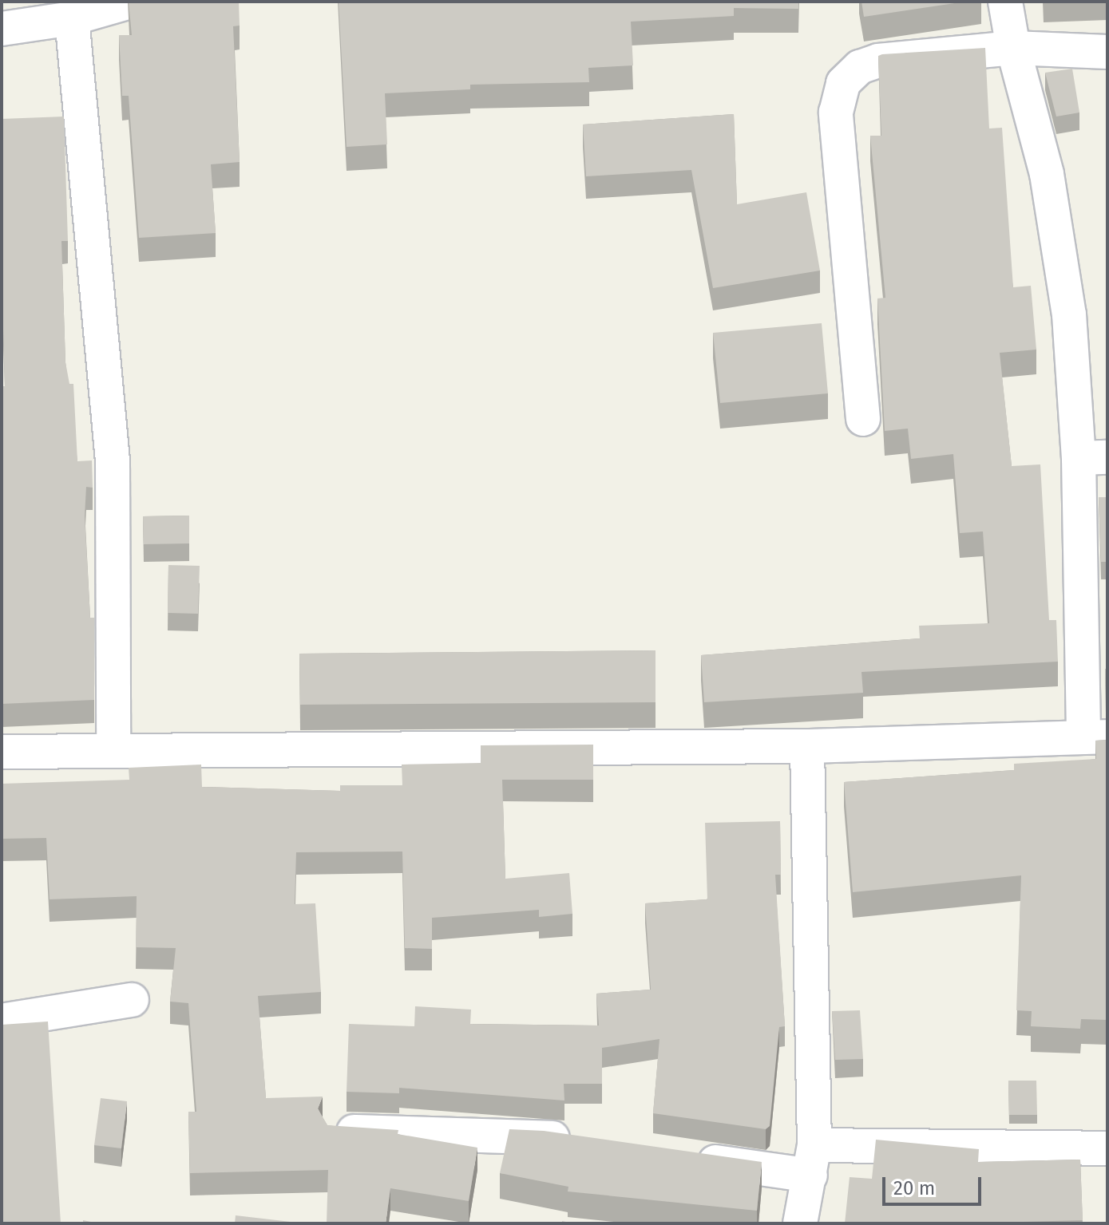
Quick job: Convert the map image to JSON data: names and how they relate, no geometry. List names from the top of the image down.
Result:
{
  "scale_bar": "20 m"
}
